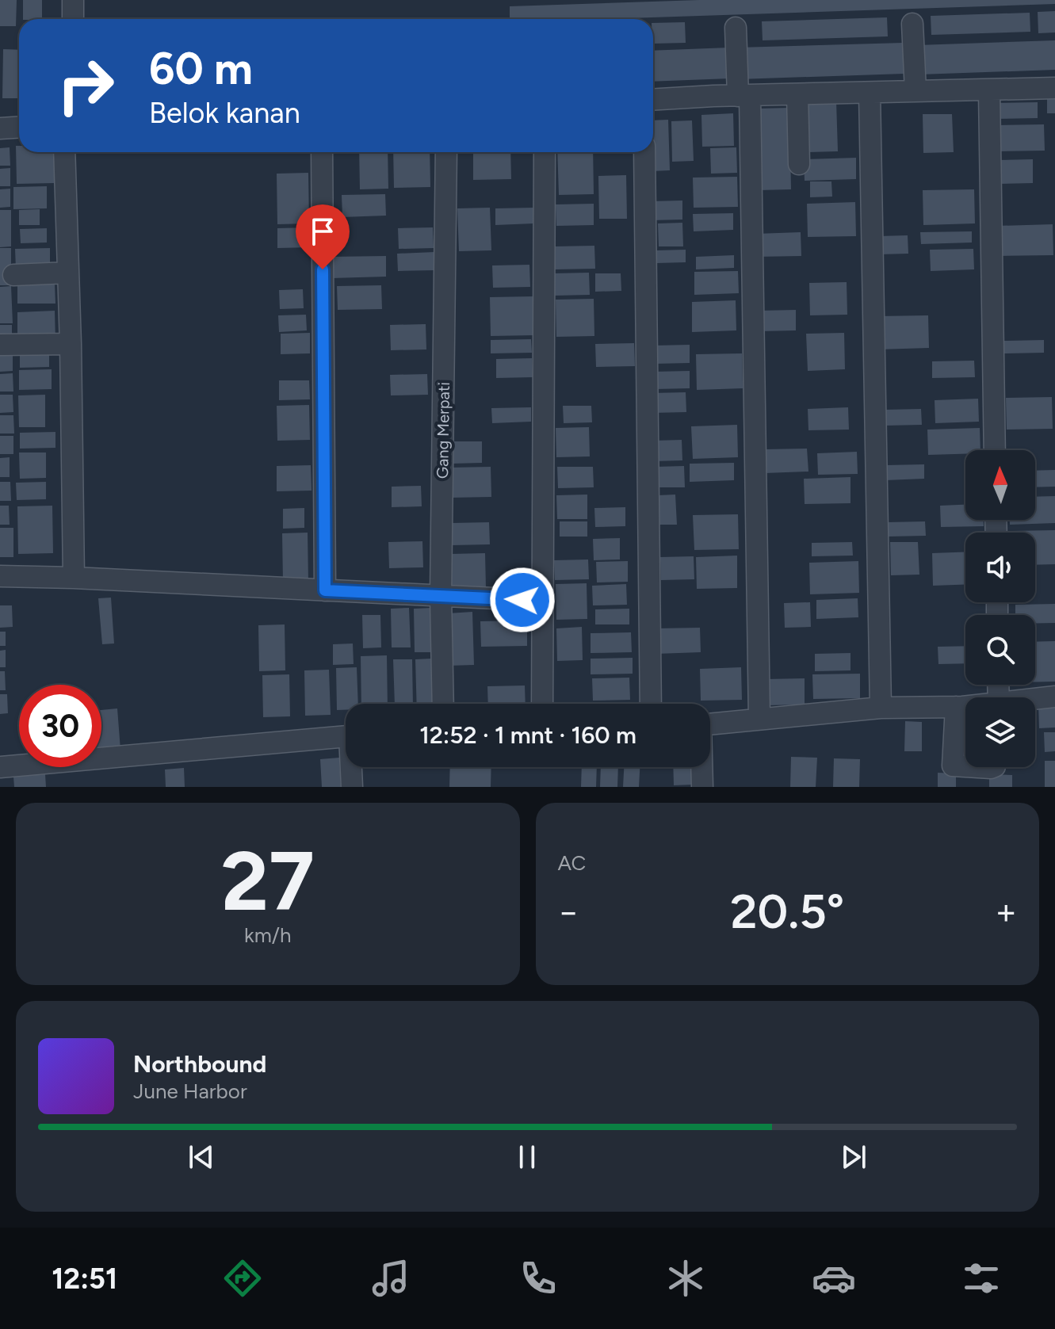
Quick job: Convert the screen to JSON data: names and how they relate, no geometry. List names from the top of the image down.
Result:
{
  "streets": {
    "street": ["Gang Merpati"]
  },
  "north": "top",
  "page": {
    "turn": ["60 m", "Belok kanan"],
    "limit": "30",
    "trip": "12:52 · 1 mnt · 160 m",
    "tile": [
      ["27", "km/h"],
      "AC"
    ],
    "heat": ["−", "20.5°", "+"],
    "song": ["Northbound", "June Harbor"],
    "tabs": "12:51"
  }
}
